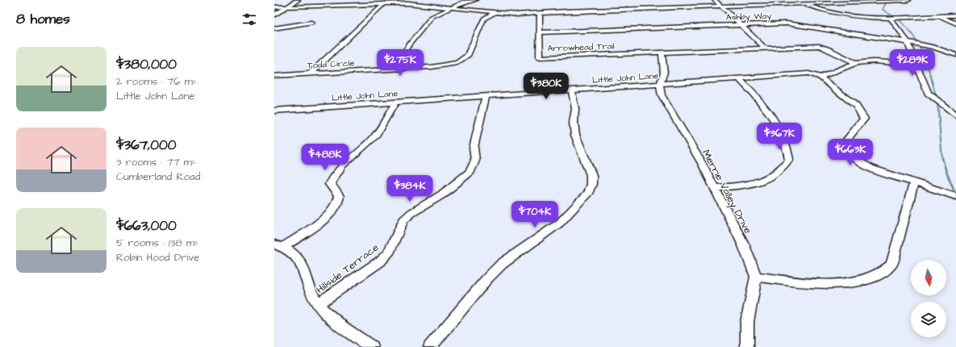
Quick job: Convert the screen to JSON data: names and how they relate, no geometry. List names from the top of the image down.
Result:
{
  "streets": {
    "street": [
      "Ashby Way",
      "Arrowhead Trail",
      "Todd Circle",
      "Little John Lane",
      "Merrie Valley Drive",
      "Hillside Terrace"
    ]
  },
  "crossings": [
    ["Ashby Way", "Arrowhead Trail"],
    ["Arrowhead Trail", "Merrie Valley Drive"],
    ["Little John Lane", "Merrie Valley Drive"],
    ["Little John Lane", "Hillside Terrace"]
  ],
  "north": "bottom",
  "page": {
    "heading": "8 homes",
    "list": [
      {
        "name": "$380,000",
        "note": "2 rooms · 76 m² · Little John Lane"
      },
      {
        "name": "$367,000",
        "note": "3 rooms · 77 m² · Cumberland Road"
      },
      {
        "name": "$663,000",
        "note": "5 rooms · 138 m² · Robin Hood Drive"
      }
    ],
    "price": [
      "$275K",
      "$289K",
      "$380K",
      "$367K",
      "$663K",
      "$488K",
      "$384K",
      "$704K"
    ]
  }
}
